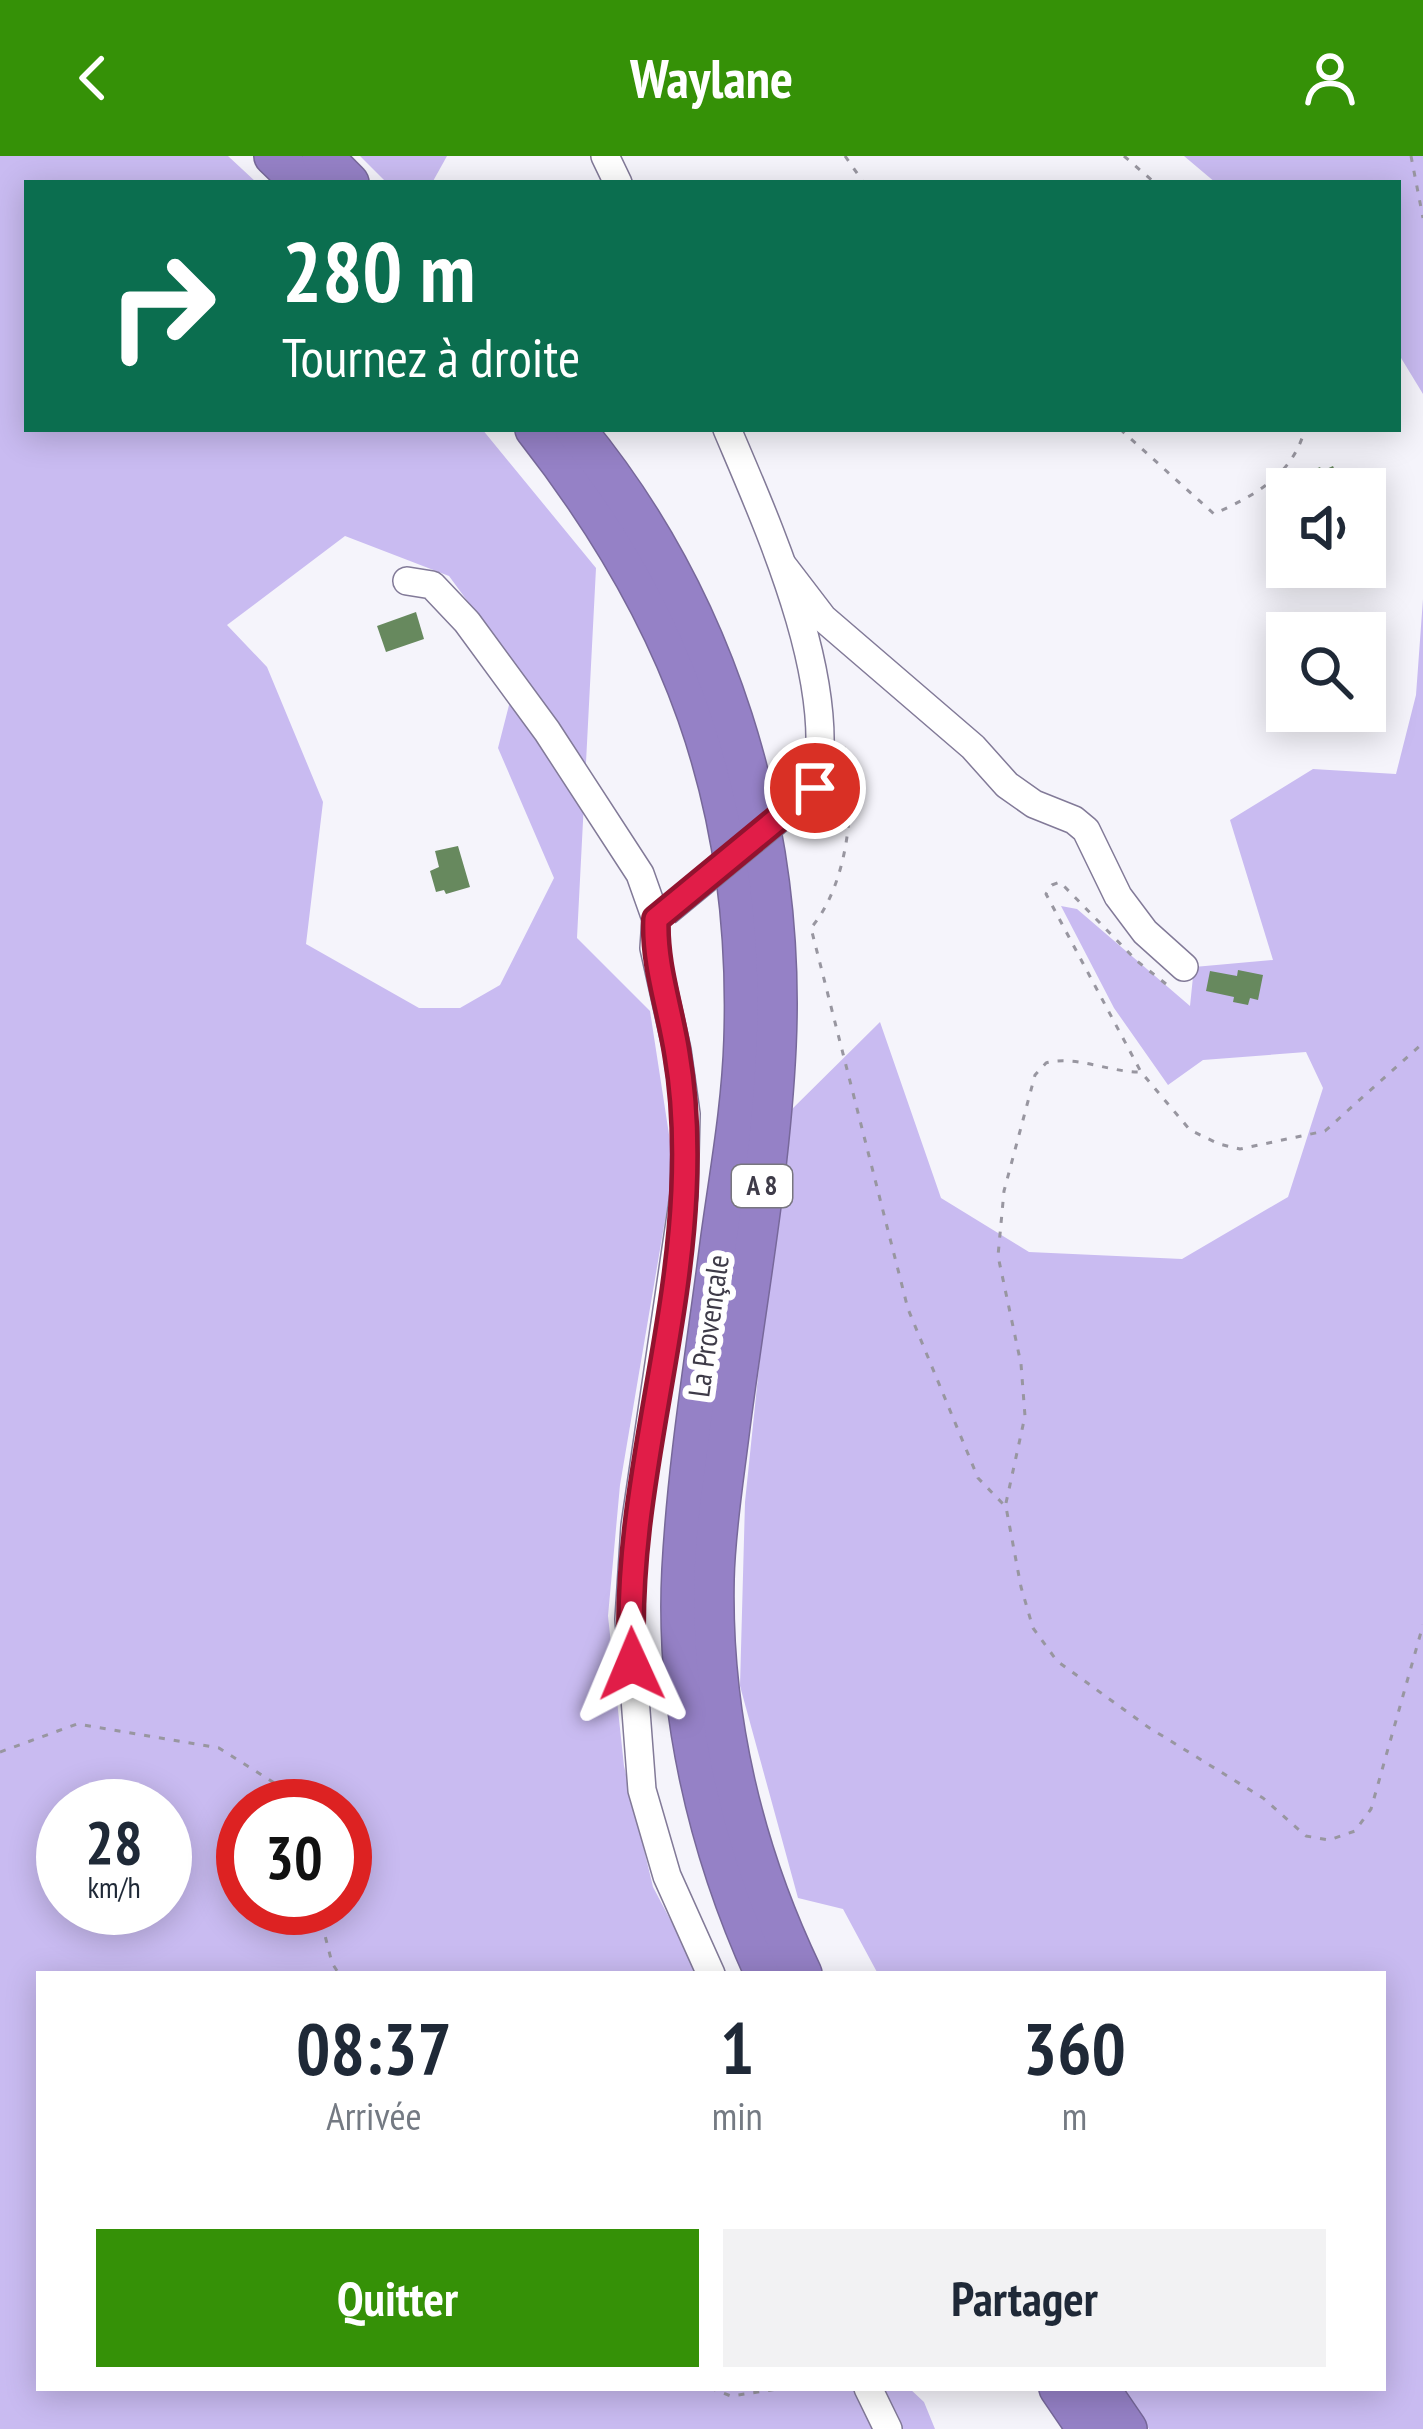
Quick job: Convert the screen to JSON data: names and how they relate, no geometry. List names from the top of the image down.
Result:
{
  "streets": {
    "highway": ["A 8", "La Provençale"]
  },
  "page": {
    "header": "Waylane",
    "turn": ["280 m", "Tournez à droite"],
    "speed": "28 km/h",
    "limit": "30",
    "eta": [
      "08:37",
      "Arrivée",
      "1",
      "min",
      "360",
      "m"
    ],
    "buttons": ["Quitter", "Partager"]
  }
}
